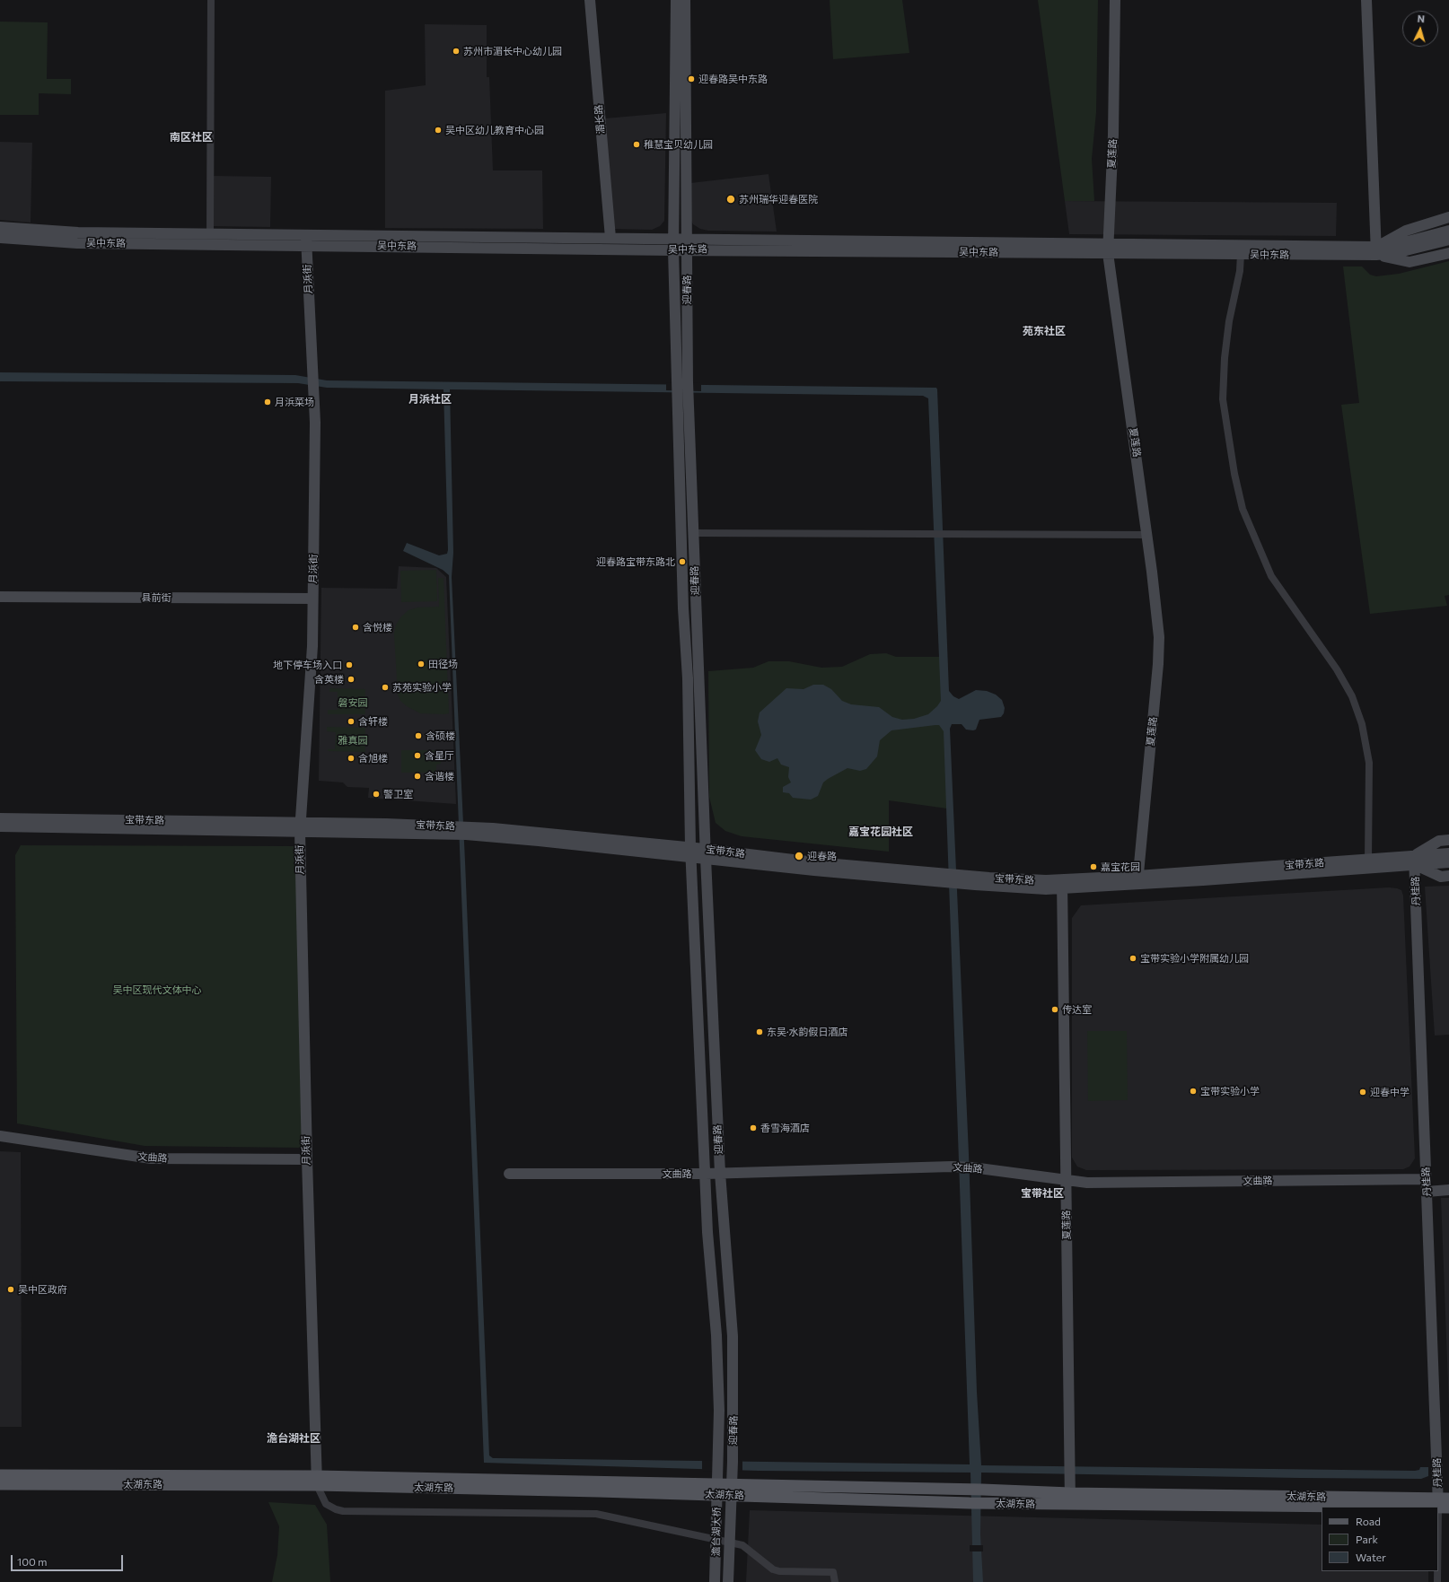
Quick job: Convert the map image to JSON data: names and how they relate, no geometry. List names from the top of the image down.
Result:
{
  "streets": {
    "main road": [
      "湄长路",
      "夏莲路",
      "吴中东路",
      "月浜街",
      "迎春路",
      "县前街",
      "宝带东路",
      "丹桂路",
      "文曲路",
      "太湖东路",
      "澹台湖大桥"
    ]
  },
  "crossings": [
    ["湄长路", "吴中东路"],
    ["夏莲路", "吴中东路"],
    ["夏莲路", "宝带东路"],
    ["夏莲路", "文曲路"],
    ["夏莲路", "太湖东路"],
    ["吴中东路", "月浜街"],
    ["吴中东路", "迎春路"],
    ["月浜街", "县前街"],
    ["月浜街", "宝带东路"],
    ["月浜街", "文曲路"],
    ["月浜街", "太湖东路"],
    ["迎春路", "宝带东路"],
    ["迎春路", "文曲路"],
    ["迎春路", "澹台湖大桥"],
    ["宝带东路", "丹桂路"],
    ["丹桂路", "文曲路"],
    ["丹桂路", "太湖东路"]
  ],
  "districts": [
    "南区社区",
    "苑东社区",
    "月浜社区",
    "嘉宝花园社区",
    "宝带社区",
    "澹台湖社区"
  ],
  "parks": ["磐安园", "雅真园", "吴中区现代文体中心"],
  "places": [
    "苏州市湄长中心幼儿园",
    "迎春路吴中东路",
    "吴中区幼儿教育中心园",
    "稚慧宝贝幼儿园",
    "苏州瑞华迎春医院",
    "月浜菜场",
    "迎春路宝带东路北",
    "含悦楼",
    "田径场",
    "地下停车场入口",
    "含英楼",
    "苏苑实验小学",
    "含轩楼",
    "含硕楼",
    "含星厅",
    "含旭楼",
    "含谐楼",
    "警卫室",
    "迎春路",
    "嘉宝花园",
    "宝带实验小学附属幼儿园",
    "传达室",
    "东吴·水韵假日酒店",
    "宝带实验小学",
    "迎春中学",
    "香雪海酒店",
    "吴中区政府"
  ],
  "legend": ["Road", "Park", "Water"],
  "scale_bar": "100 m",
  "north": "top"
}
